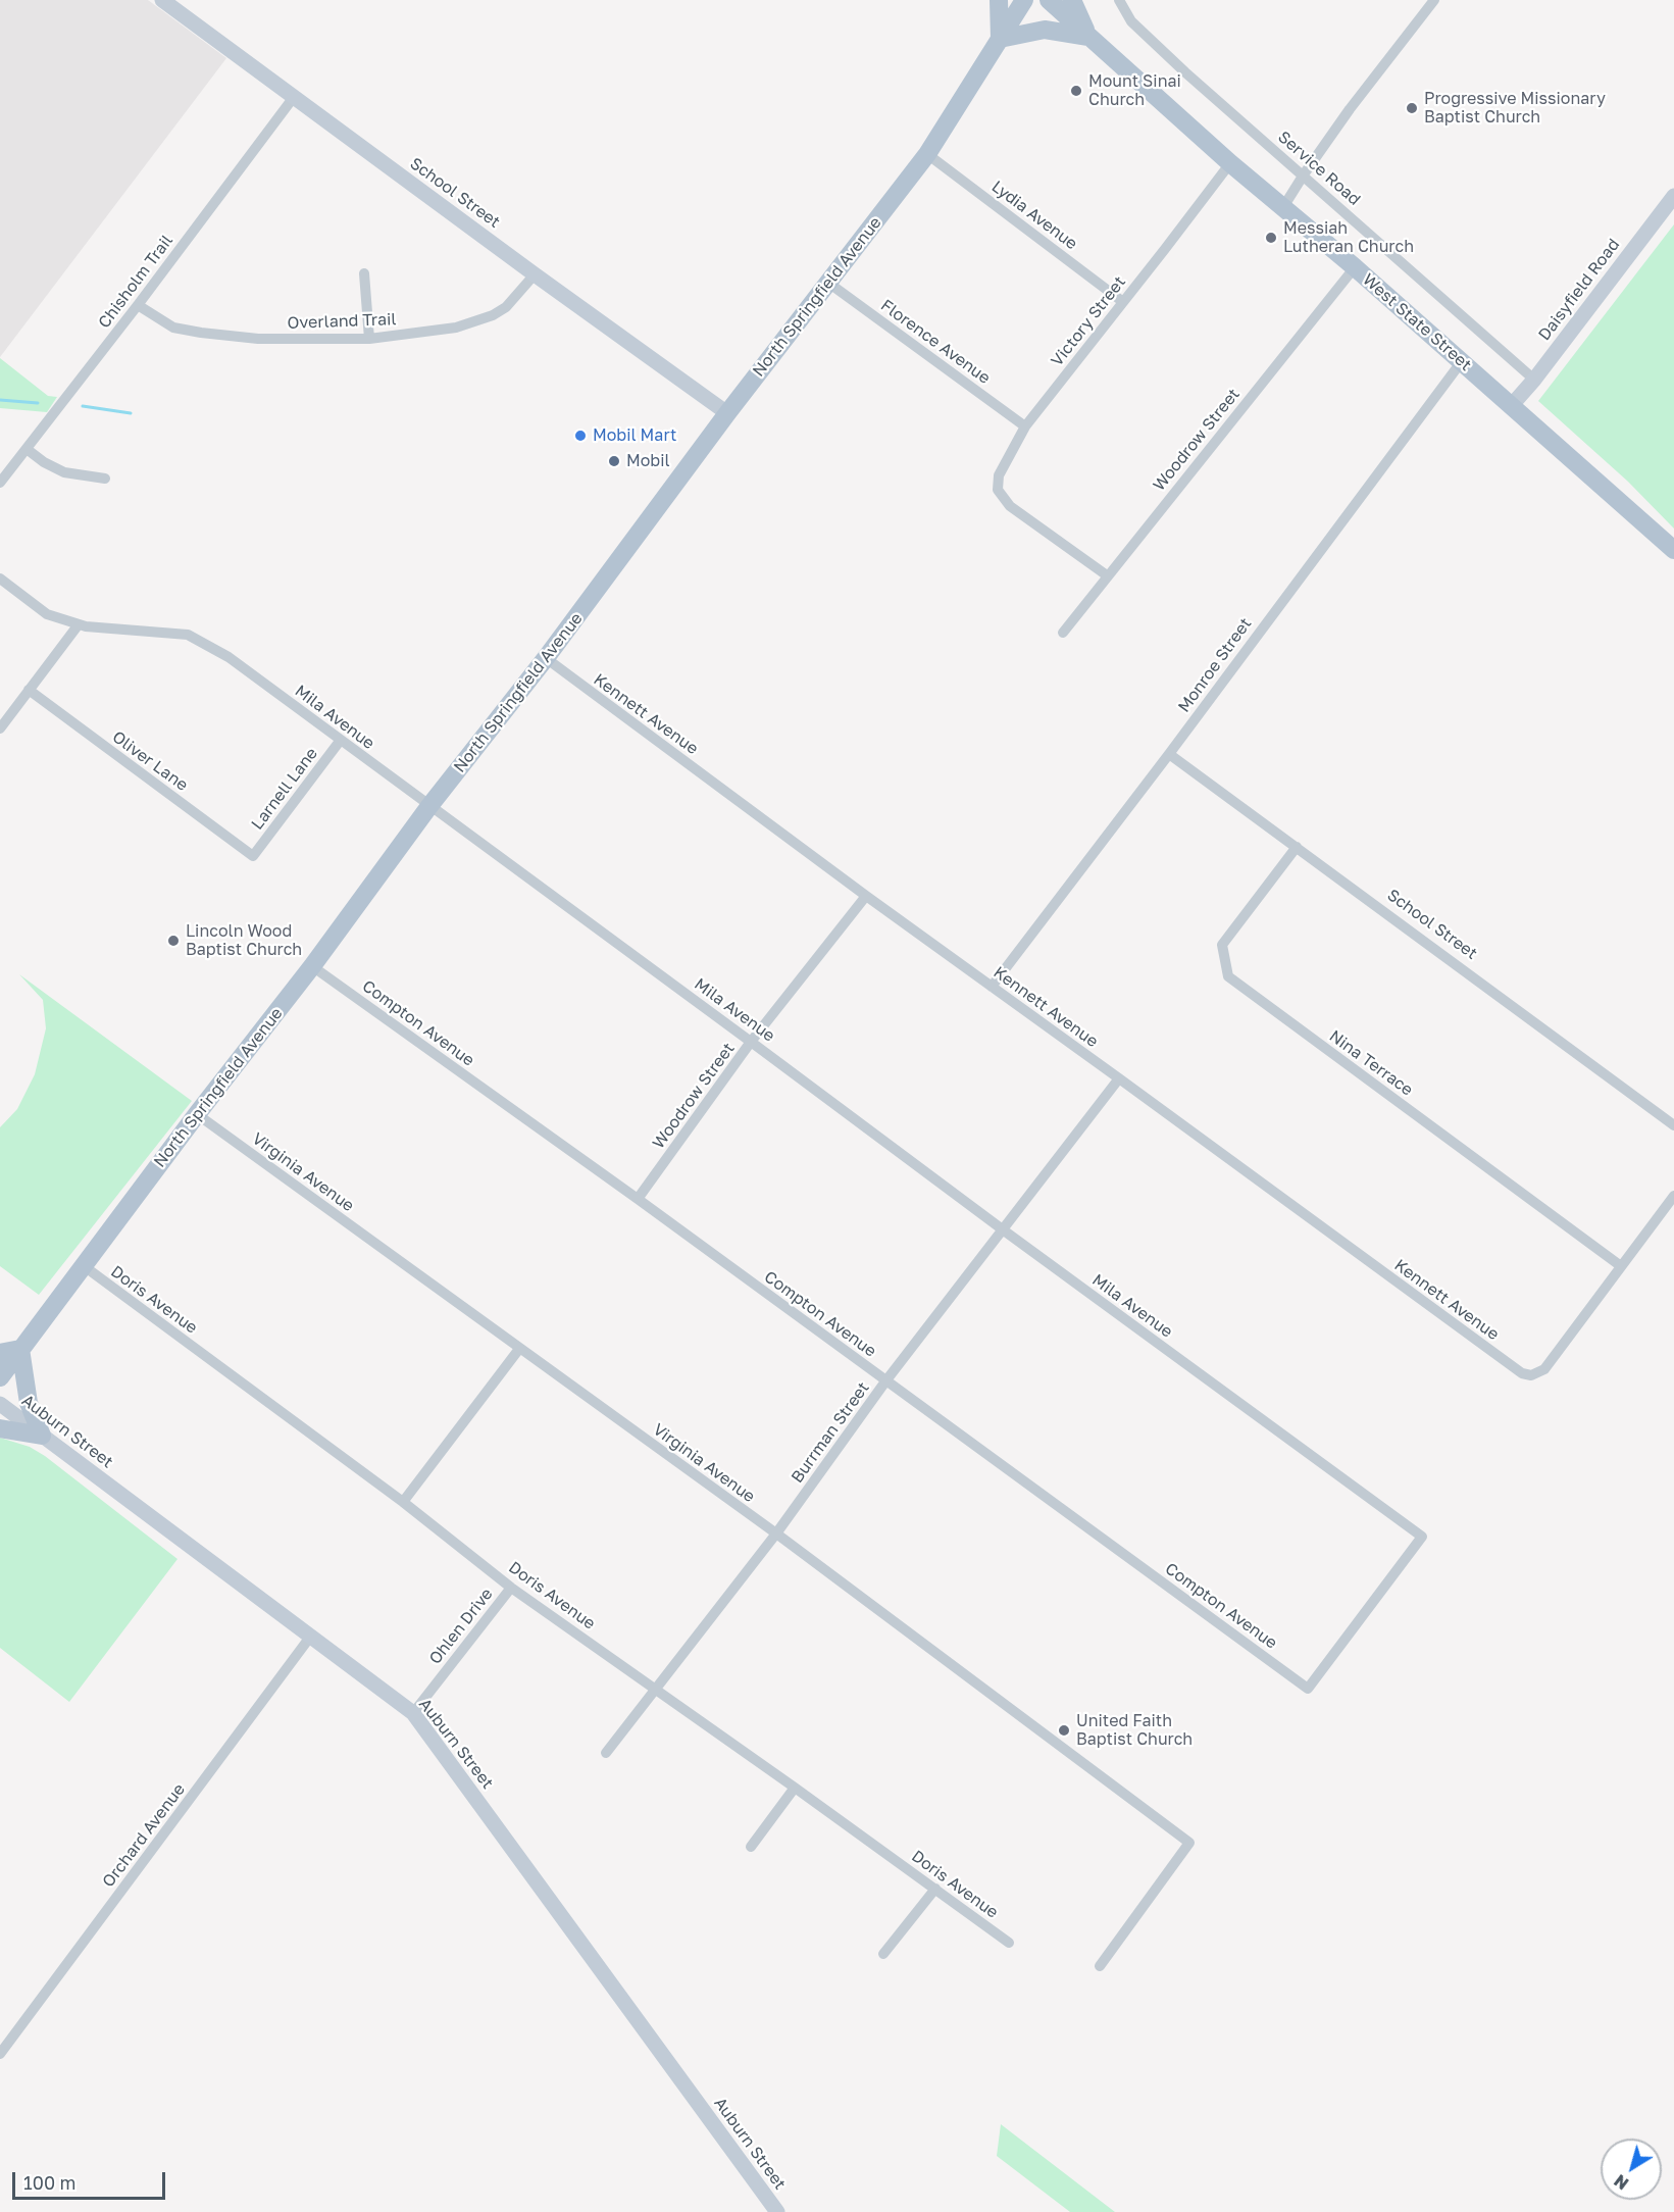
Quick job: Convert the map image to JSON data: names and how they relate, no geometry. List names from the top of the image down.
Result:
{
  "streets": {
    "main road": [
      "School Street",
      "Daisyfield Road",
      "North Springfield Avenue",
      "West State Street",
      "Auburn Street"
    ],
    "street": [
      "Service Road",
      "Lydia Avenue",
      "Chisholm Trail",
      "Overland Trail",
      "Victory Street",
      "Florence Avenue",
      "Woodrow Street",
      "Monroe Street",
      "Kennett Avenue",
      "Mila Avenue",
      "Oliver Lane",
      "Larnell Lane",
      "Compton Avenue",
      "Nina Terrace",
      "Virginia Avenue",
      "Doris Avenue",
      "Burrman Street",
      "Ohlen Drive",
      "Orchard Avenue"
    ]
  },
  "crossings": [
    ["Service Road", "Daisyfield Road"],
    ["School Street", "Chisholm Trail"],
    ["School Street", "North Springfield Avenue"],
    ["School Street", "Overland Trail"],
    ["School Street", "Monroe Street"],
    ["School Street", "Nina Terrace"],
    ["Lydia Avenue", "North Springfield Avenue"],
    ["Lydia Avenue", "Victory Street"],
    ["Chisholm Trail", "Overland Trail"],
    ["Daisyfield Road", "West State Street"],
    ["North Springfield Avenue", "Florence Avenue"],
    ["North Springfield Avenue", "Kennett Avenue"],
    ["North Springfield Avenue", "Mila Avenue"],
    ["North Springfield Avenue", "Compton Avenue"],
    ["North Springfield Avenue", "Virginia Avenue"],
    ["North Springfield Avenue", "Doris Avenue"],
    ["Victory Street", "West State Street"],
    ["Victory Street", "Florence Avenue"],
    ["Victory Street", "Woodrow Street"],
    ["West State Street", "Woodrow Street"],
    ["West State Street", "Monroe Street"],
    ["Woodrow Street", "Kennett Avenue"],
    ["Woodrow Street", "Mila Avenue"],
    ["Woodrow Street", "Compton Avenue"],
    ["Monroe Street", "Kennett Avenue"],
    ["Kennett Avenue", "Nina Terrace"],
    ["Kennett Avenue", "Burrman Street"],
    ["Mila Avenue", "Larnell Lane"],
    ["Mila Avenue", "Compton Avenue"],
    ["Mila Avenue", "Burrman Street"],
    ["Oliver Lane", "Larnell Lane"],
    ["Compton Avenue", "Burrman Street"],
    ["Virginia Avenue", "Burrman Street"],
    ["Doris Avenue", "Burrman Street"],
    ["Doris Avenue", "Ohlen Drive"],
    ["Auburn Street", "Ohlen Drive"],
    ["Auburn Street", "Orchard Avenue"]
  ],
  "places": [
    "Mount Sinai Church",
    "Progressive Missionary Baptist Church",
    "Messiah Lutheran Church",
    "Mobil Mart",
    "Mobil",
    "Lincoln Wood Baptist Church",
    "United Faith Baptist Church"
  ],
  "scale_bar": "100 m",
  "north": "bottom left"
}
